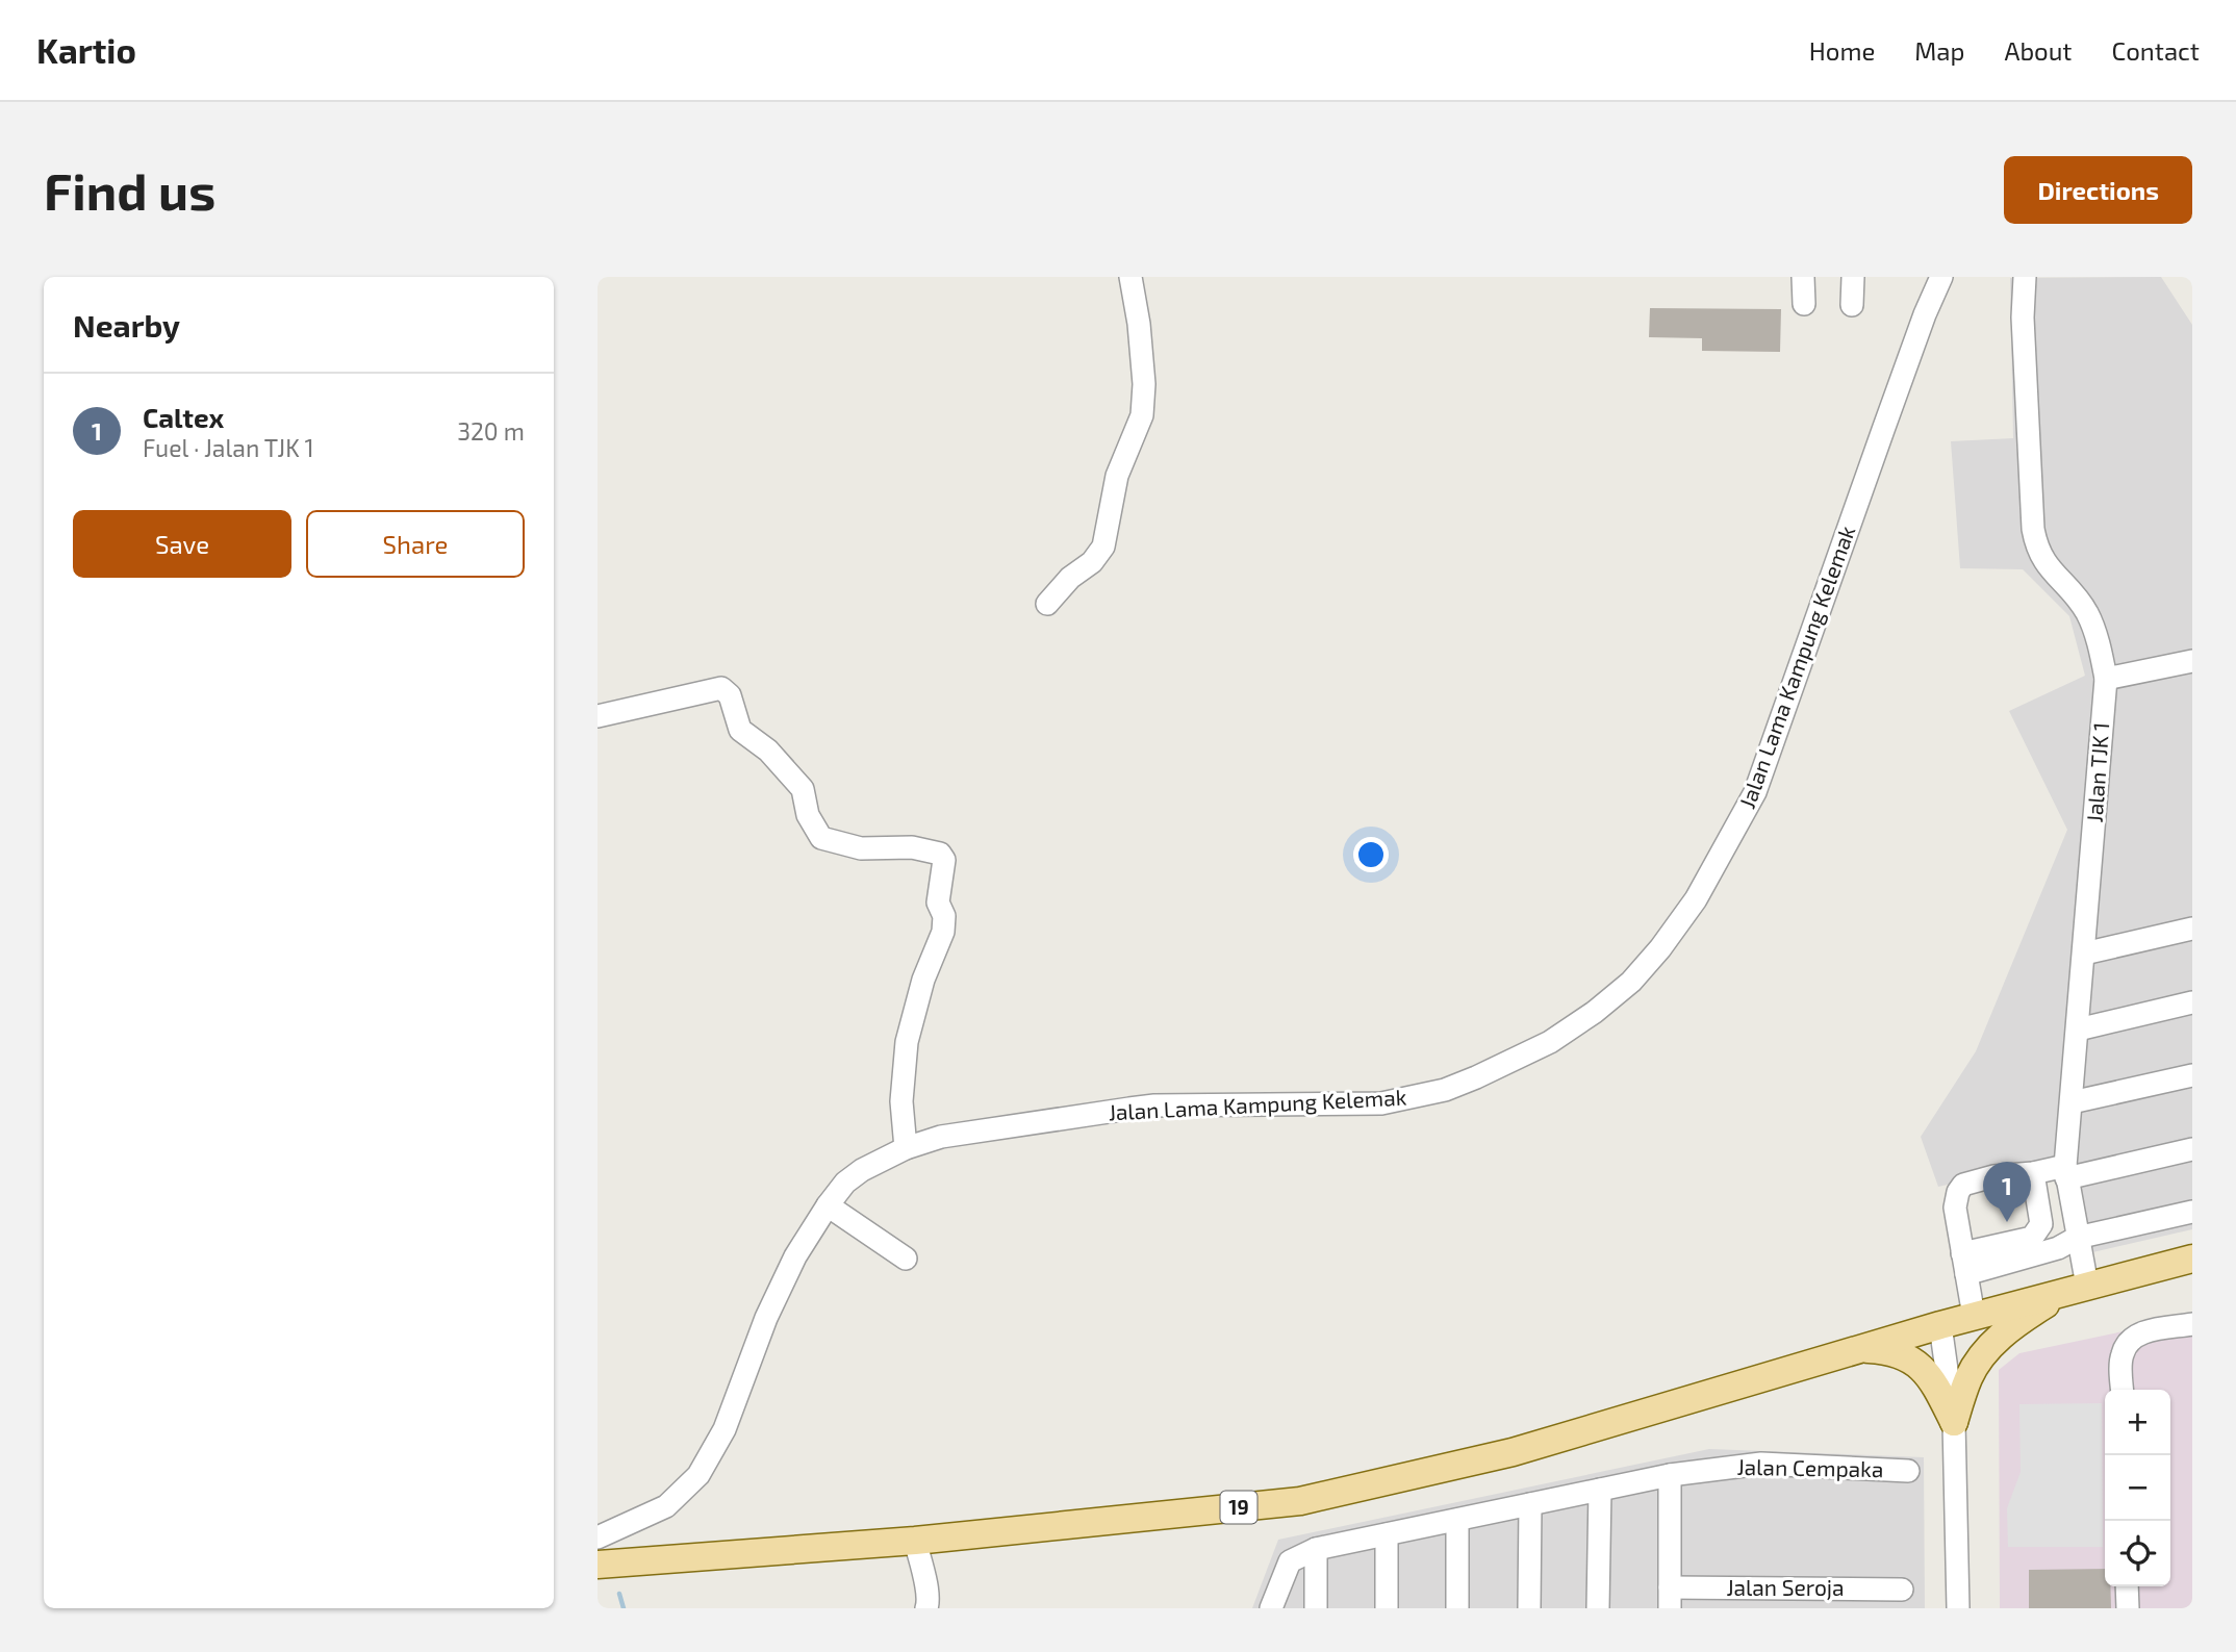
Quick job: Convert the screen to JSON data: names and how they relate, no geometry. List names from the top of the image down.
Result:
{
  "streets": {
    "main road": ["19"],
    "street": [
      "Jalan Lama Kampung Kelemak",
      "Jalan TJK 1",
      "Jalan Cempaka",
      "Jalan Seroja"
    ]
  },
  "crossings": [
    ["Jalan TJK 1", "19"]
  ],
  "page": {
    "header": "Kartio",
    "nav": [
      "Home",
      "Map",
      "About",
      "Contact"
    ],
    "buttons": [
      "Directions",
      ["Save", "Share"]
    ],
    "title": "Find us",
    "heading": "Nearby",
    "list": [
      {
        "mark": "1",
        "name": "Caltex",
        "note": "Fuel · Jalan TJK 1",
        "value": "320 m"
      }
    ],
    "pins": "1",
    "map_buttons": ["+", "−"]
  }
}
